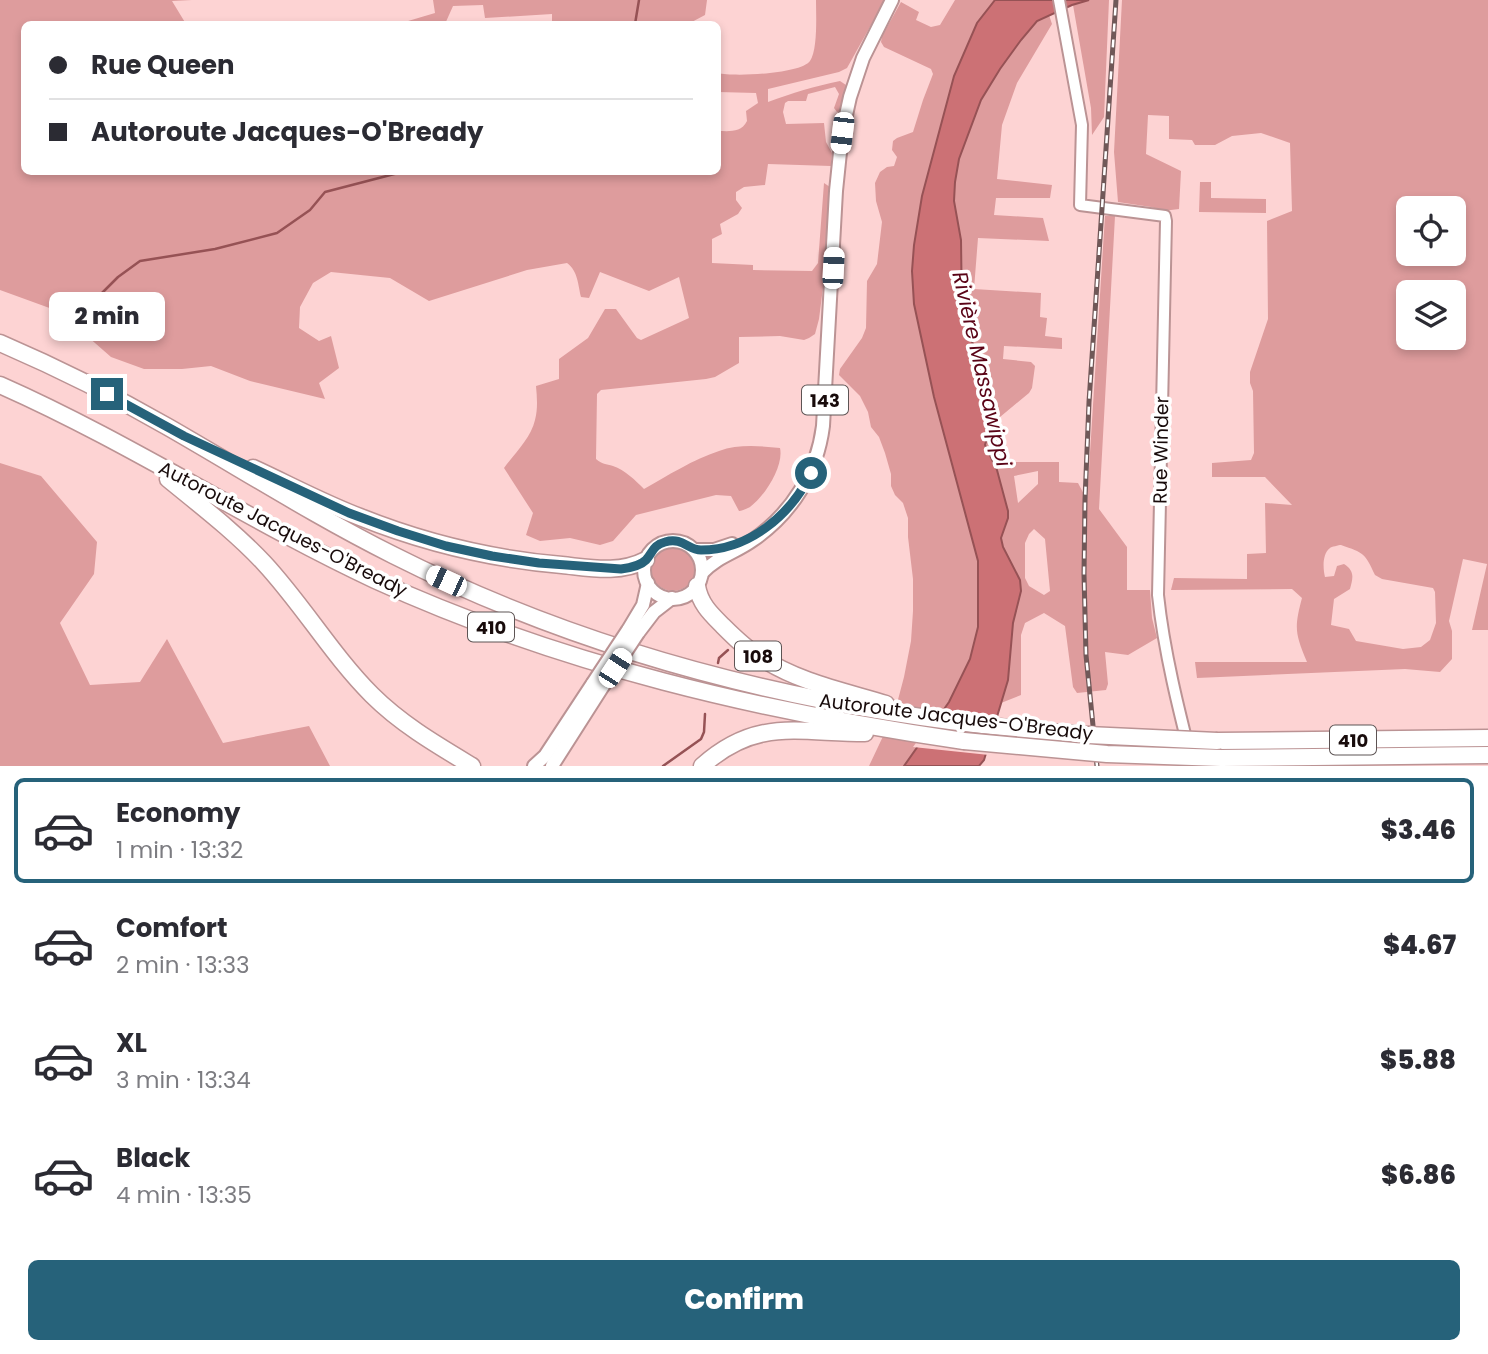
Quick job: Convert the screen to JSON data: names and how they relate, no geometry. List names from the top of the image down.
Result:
{
  "streets": {
    "highway": ["Autoroute Jacques-O'Bready", "410", "108"],
    "main road": ["143"],
    "street": ["Rue Winder"]
  },
  "crossings": [
    ["143", "108"],
    ["Autoroute Jacques-O'Bready", "108"]
  ],
  "water": ["Rivière Massawippi"],
  "page": {
    "banner": ["Rue Queen", "Autoroute Jacques-O'Bready"],
    "bubble": "2 min",
    "list": [
      {
        "name": "Economy",
        "note": "1 min · 13:32",
        "value": "$3.46"
      },
      {
        "name": "Comfort",
        "note": "2 min · 13:33",
        "value": "$4.67"
      },
      {
        "name": "XL",
        "note": "3 min · 13:34",
        "value": "$5.88"
      },
      {
        "name": "Black",
        "note": "4 min · 13:35",
        "value": "$6.86"
      }
    ],
    "buttons": "Confirm"
  }
}
